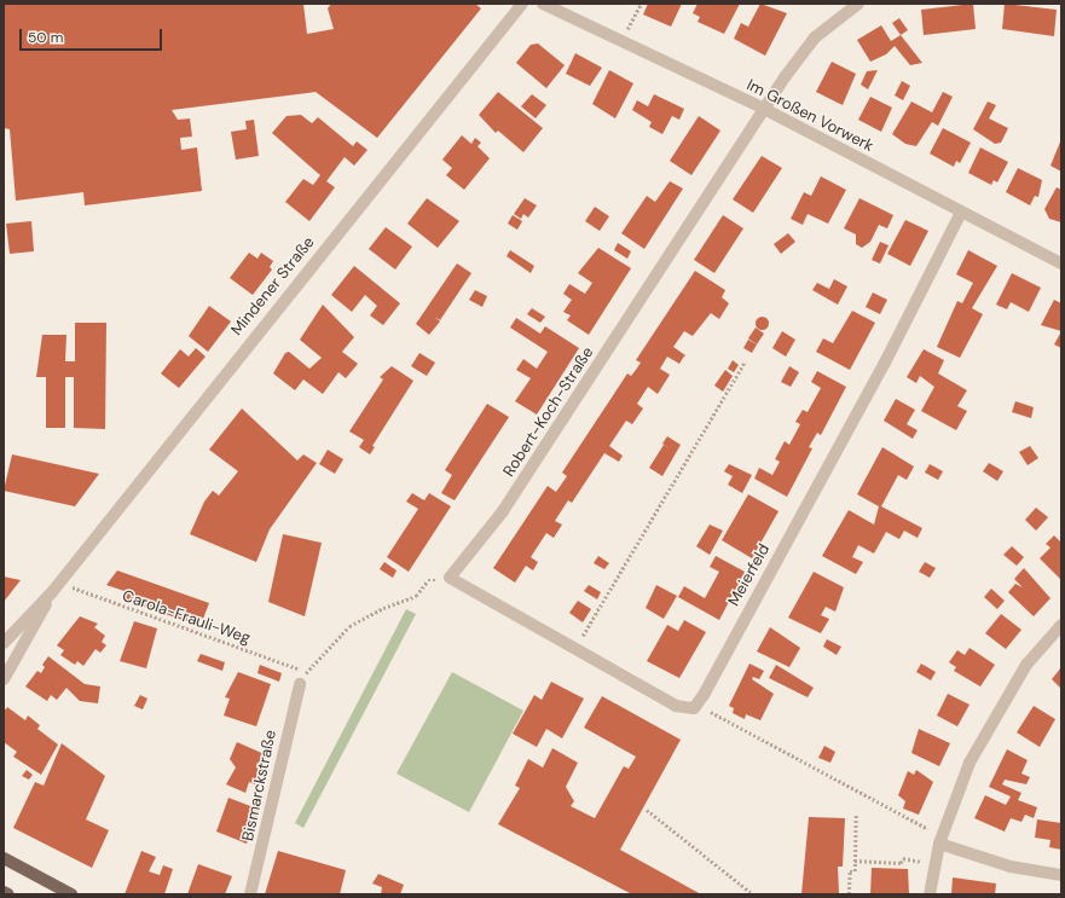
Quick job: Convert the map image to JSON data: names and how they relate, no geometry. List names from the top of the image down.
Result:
{
  "streets": {
    "street": [
      "Im Großen Vorwerk",
      "Mindener Straße",
      "Robert-Koch-Straße",
      "Meierfeld",
      "Bismarckstraße"
    ],
    "path": ["Carola-Frauli-Weg"]
  },
  "crossings": [
    ["Im Großen Vorwerk", "Robert-Koch-Straße"],
    ["Im Großen Vorwerk", "Meierfeld"],
    ["Mindener Straße", "Carola-Frauli-Weg"],
    ["Robert-Koch-Straße", "Carola-Frauli-Weg"]
  ],
  "scale_bar": "50 m"
}
